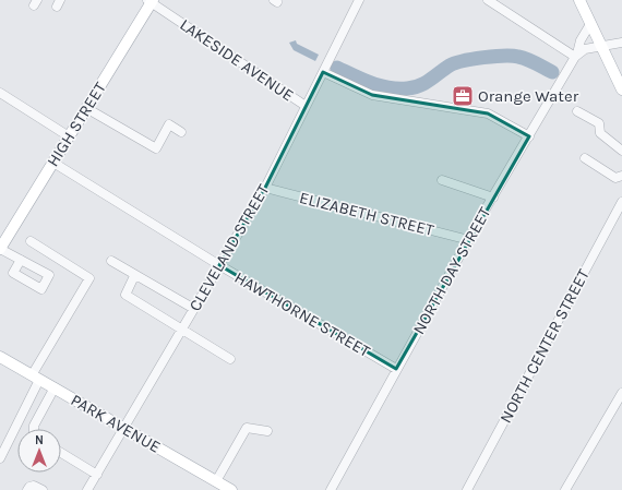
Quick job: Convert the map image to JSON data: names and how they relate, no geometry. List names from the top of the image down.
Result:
{
  "streets": {
    "main road": ["HIGH STREET", "PARK AVENUE"],
    "street": [
      "LAKESIDE AVENUE",
      "ELIZABETH STREET",
      "CLEVELAND STREET",
      "NORTH DAY STREET",
      "HAWTHORNE STREET",
      "NORTH CENTER STREET"
    ]
  },
  "crossings": [
    ["LAKESIDE AVENUE", "HIGH STREET"],
    ["LAKESIDE AVENUE", "CLEVELAND STREET"],
    ["HIGH STREET", "HAWTHORNE STREET"],
    ["ELIZABETH STREET", "CLEVELAND STREET"],
    ["ELIZABETH STREET", "NORTH DAY STREET"],
    ["CLEVELAND STREET", "HAWTHORNE STREET"],
    ["CLEVELAND STREET", "PARK AVENUE"],
    ["NORTH DAY STREET", "HAWTHORNE STREET"]
  ],
  "places": {
    "office": ["Orange Water"]
  },
  "north": "top"
}
